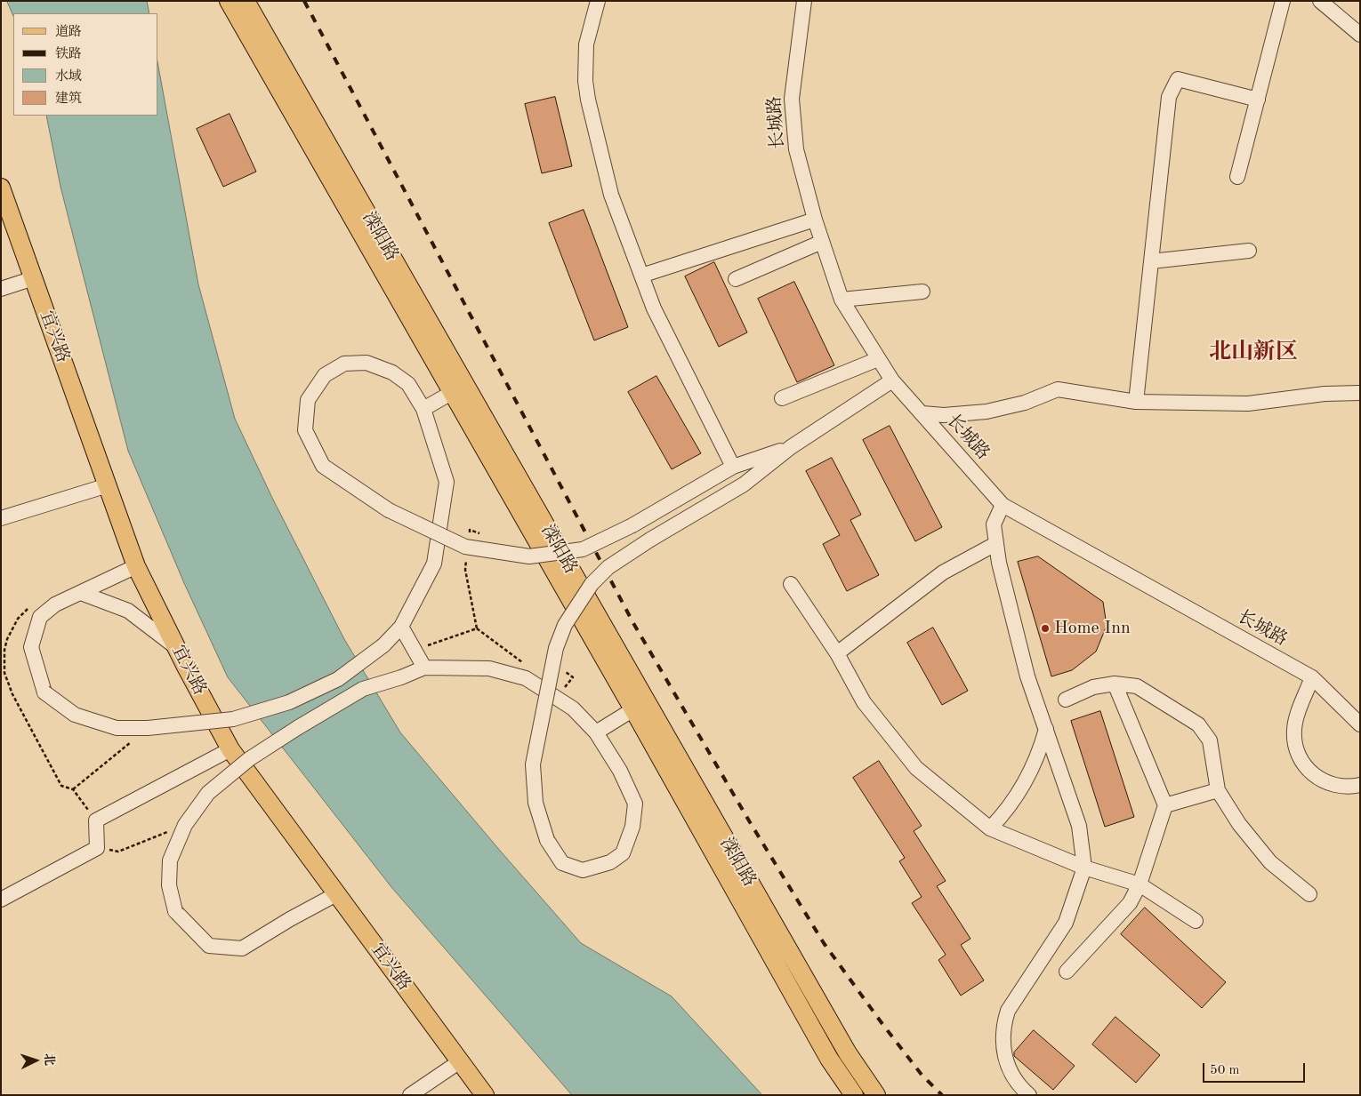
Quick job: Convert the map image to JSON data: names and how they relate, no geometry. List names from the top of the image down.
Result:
{
  "streets": {
    "main road": ["滦阳路", "宜兴路"],
    "street": ["长城路"]
  },
  "districts": ["北山新区"],
  "places": ["Home Inn"],
  "legend": [
    "道路",
    "铁路",
    "水域",
    "建筑"
  ],
  "scale_bar": "50 m",
  "north": "right"
}
